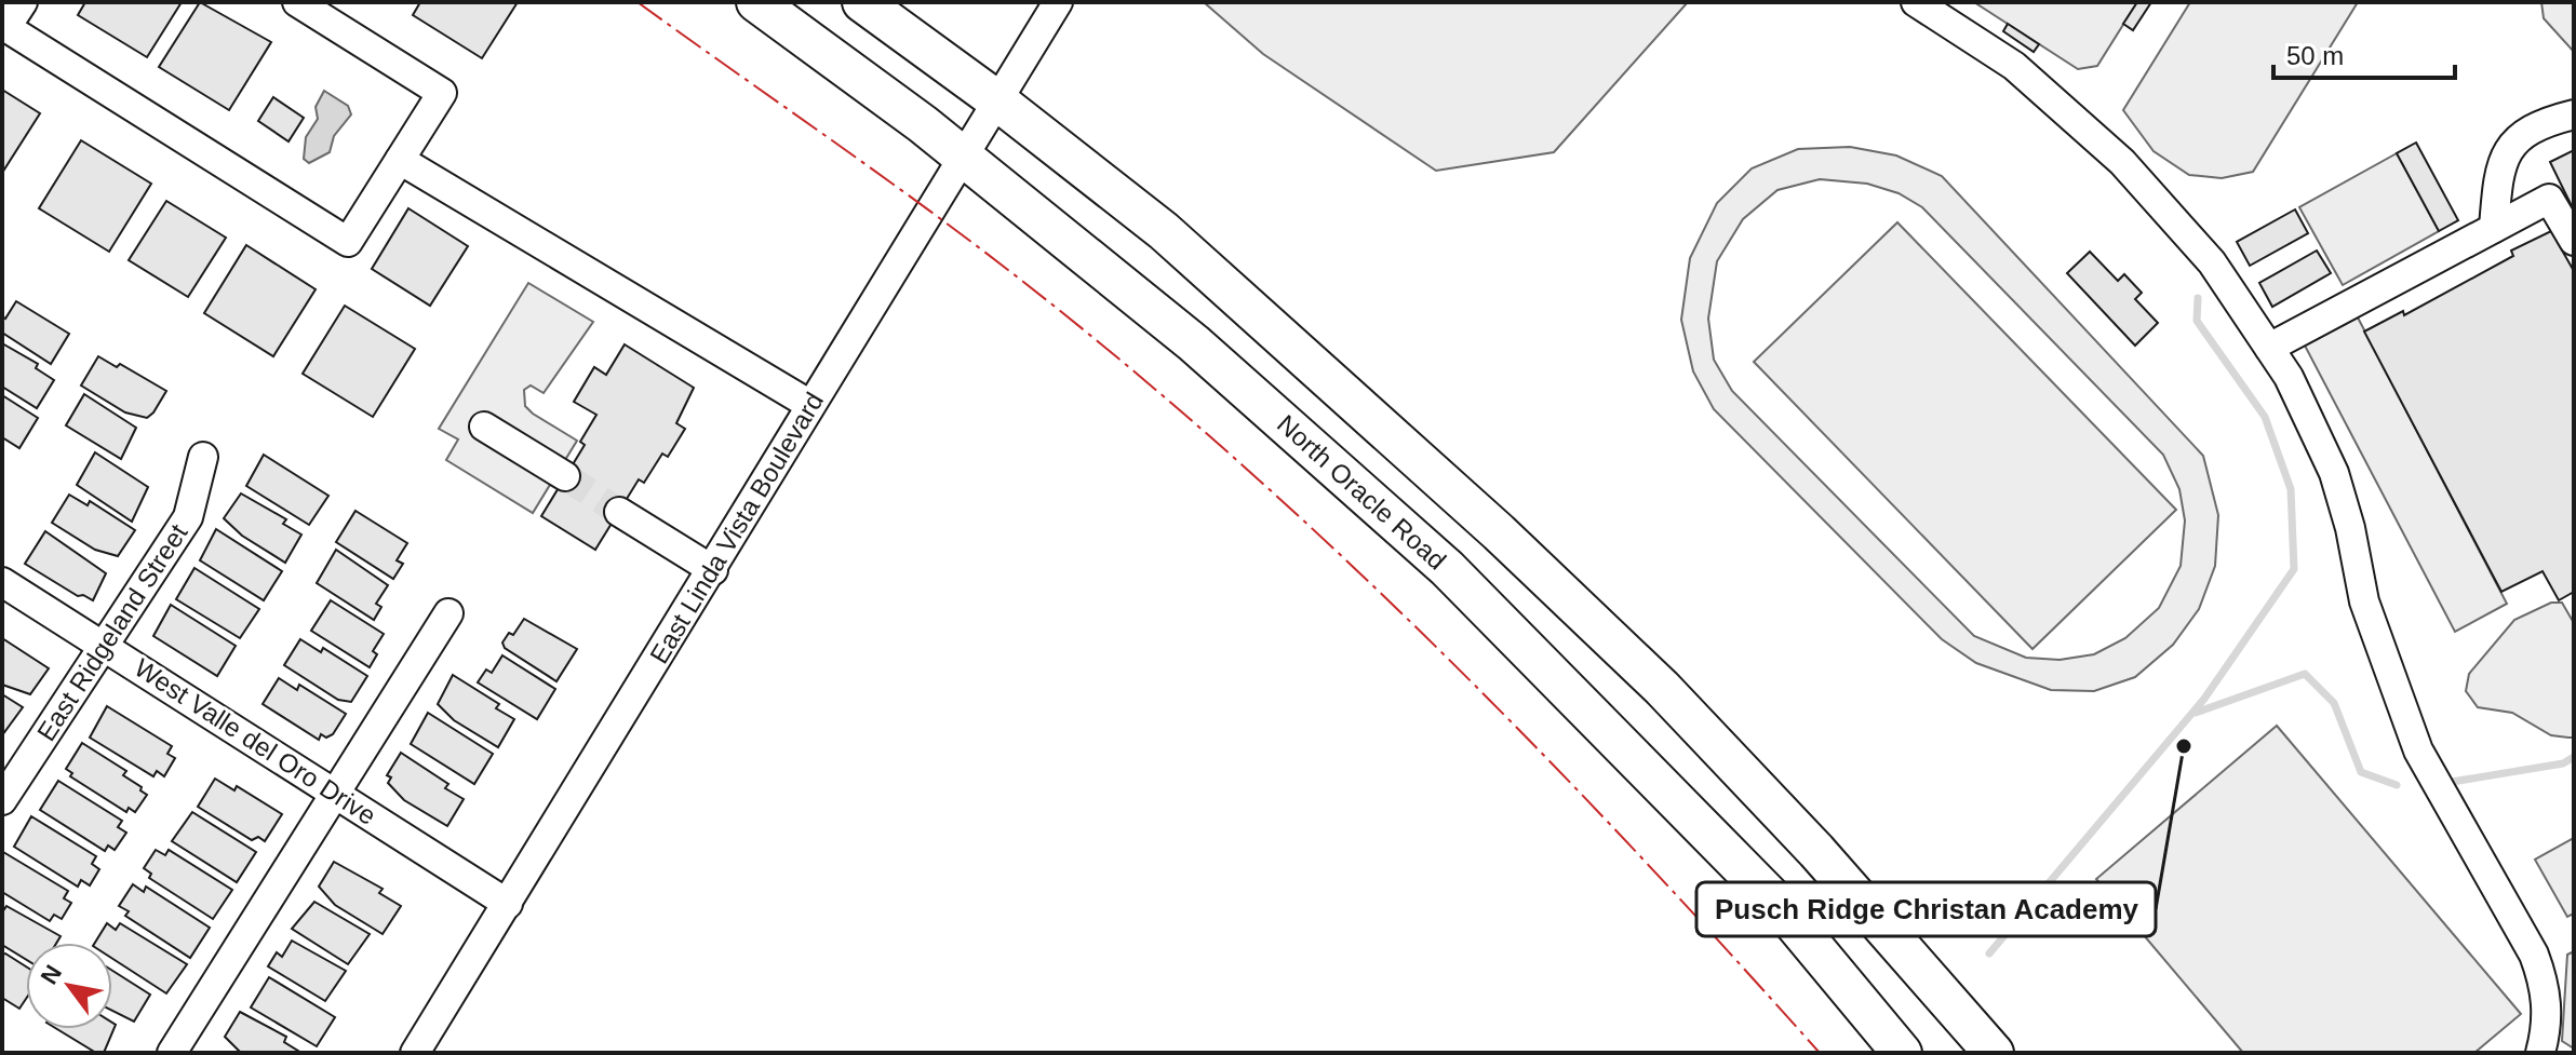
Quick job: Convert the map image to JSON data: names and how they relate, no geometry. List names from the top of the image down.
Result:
{
  "streets": {
    "highway": ["North Oracle Road"],
    "street": ["East Linda Vista Boulevard", "East Ridgeland Street", "West Valle del Oro Drive"]
  },
  "crossings": [
    ["North Oracle Road", "East Linda Vista Boulevard"],
    ["East Linda Vista Boulevard", "West Valle del Oro Drive"],
    ["East Ridgeland Street", "West Valle del Oro Drive"]
  ],
  "places": ["Pusch Ridge Christan Academy"],
  "scale_bar": "50 m",
  "north": "top left"
}
